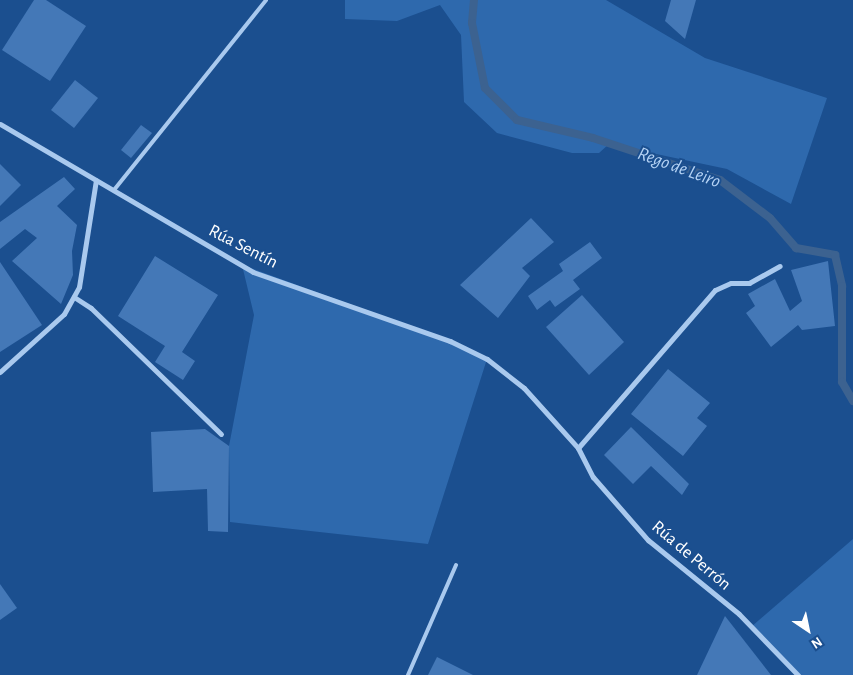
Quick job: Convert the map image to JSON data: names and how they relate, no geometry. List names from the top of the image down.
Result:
{
  "streets": {
    "street": ["Rúa Sentín", "Rúa de Perrón"]
  },
  "crossings": [
    ["Rúa Sentín", "Rúa de Perrón"]
  ],
  "water": ["Rego de Leiro"],
  "north": "bottom right"
}
